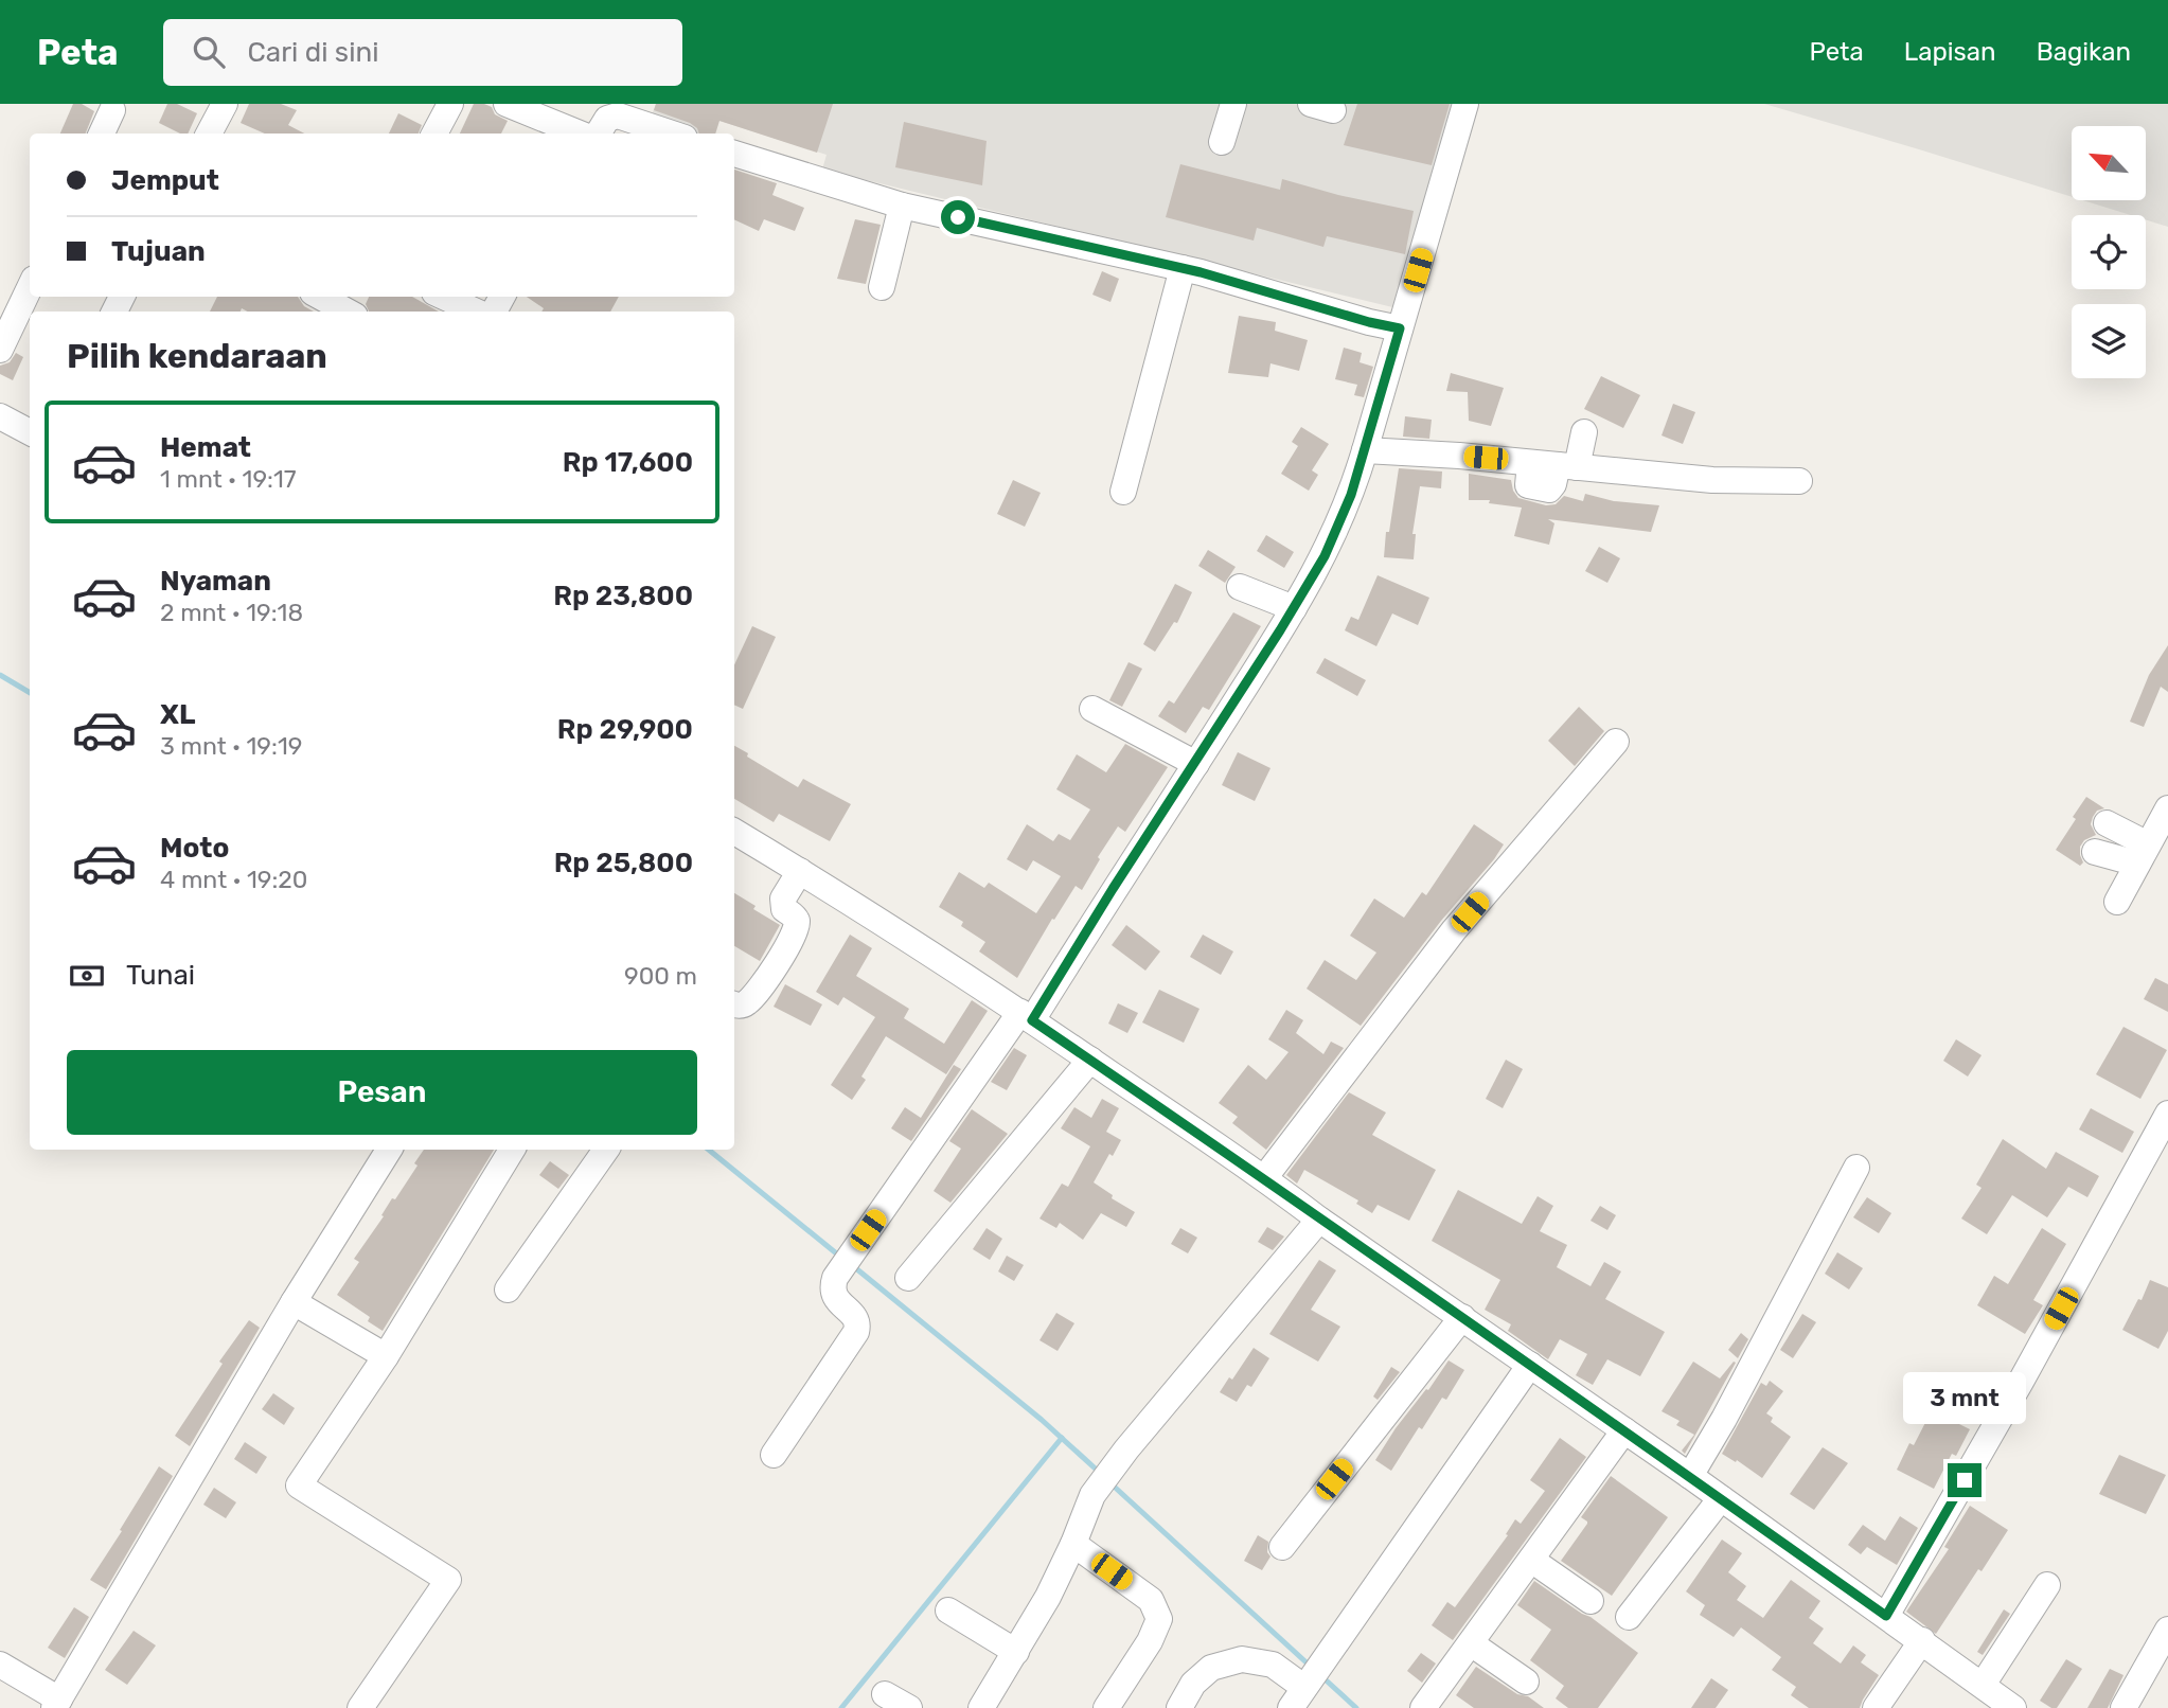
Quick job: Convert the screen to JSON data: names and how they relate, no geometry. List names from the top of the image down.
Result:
{
  "north": "top left",
  "page": {
    "header": "Peta",
    "search": "Cari di sini",
    "nav": ["Peta", "Lapisan", "Bagikan"],
    "banner": ["Jemput", "Tujuan"],
    "heading": "Pilih kendaraan",
    "list": [
      {
        "name": "Hemat",
        "note": "1 mnt · 19:17",
        "value": "Rp 17,600"
      },
      {
        "name": "Nyaman",
        "note": "2 mnt · 19:18",
        "value": "Rp 23,800"
      },
      {
        "name": "XL",
        "note": "3 mnt · 19:19",
        "value": "Rp 29,900"
      },
      {
        "name": "Moto",
        "note": "4 mnt · 19:20",
        "value": "Rp 25,800"
      }
    ],
    "pay": ["Tunai", "900 m"],
    "buttons": "Pesan",
    "bubble": "3 mnt"
  }
}
